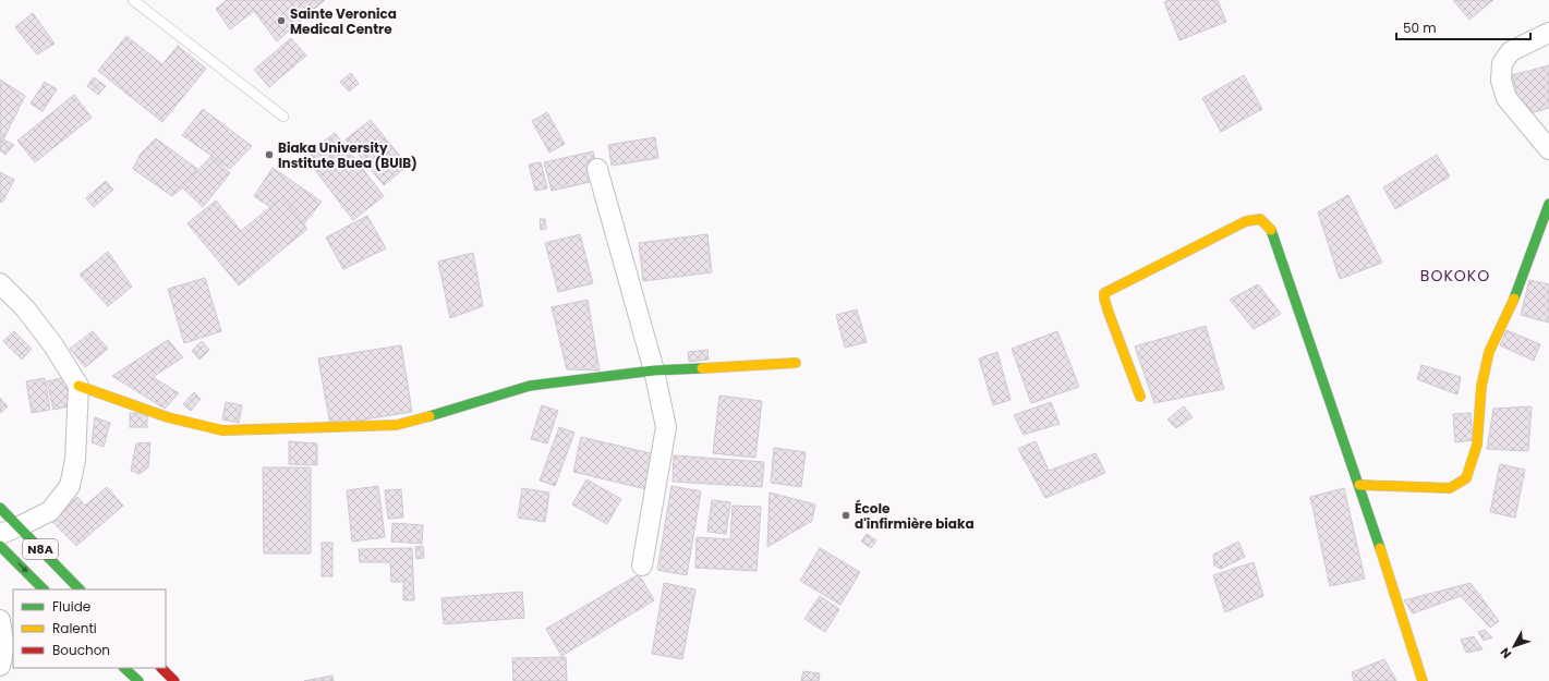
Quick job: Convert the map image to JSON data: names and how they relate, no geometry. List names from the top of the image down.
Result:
{
  "streets": {
    "main road": ["N8A"]
  },
  "districts": ["BOKOKO"],
  "places": ["Sainte Veronica Medical Centre", "Biaka University Institute Buea (BUIB)", "École d'infirmière biaka"],
  "legend": ["Fluide", "Ralenti", "Bouchon"],
  "scale_bar": "50 m",
  "north": "bottom left"
}
